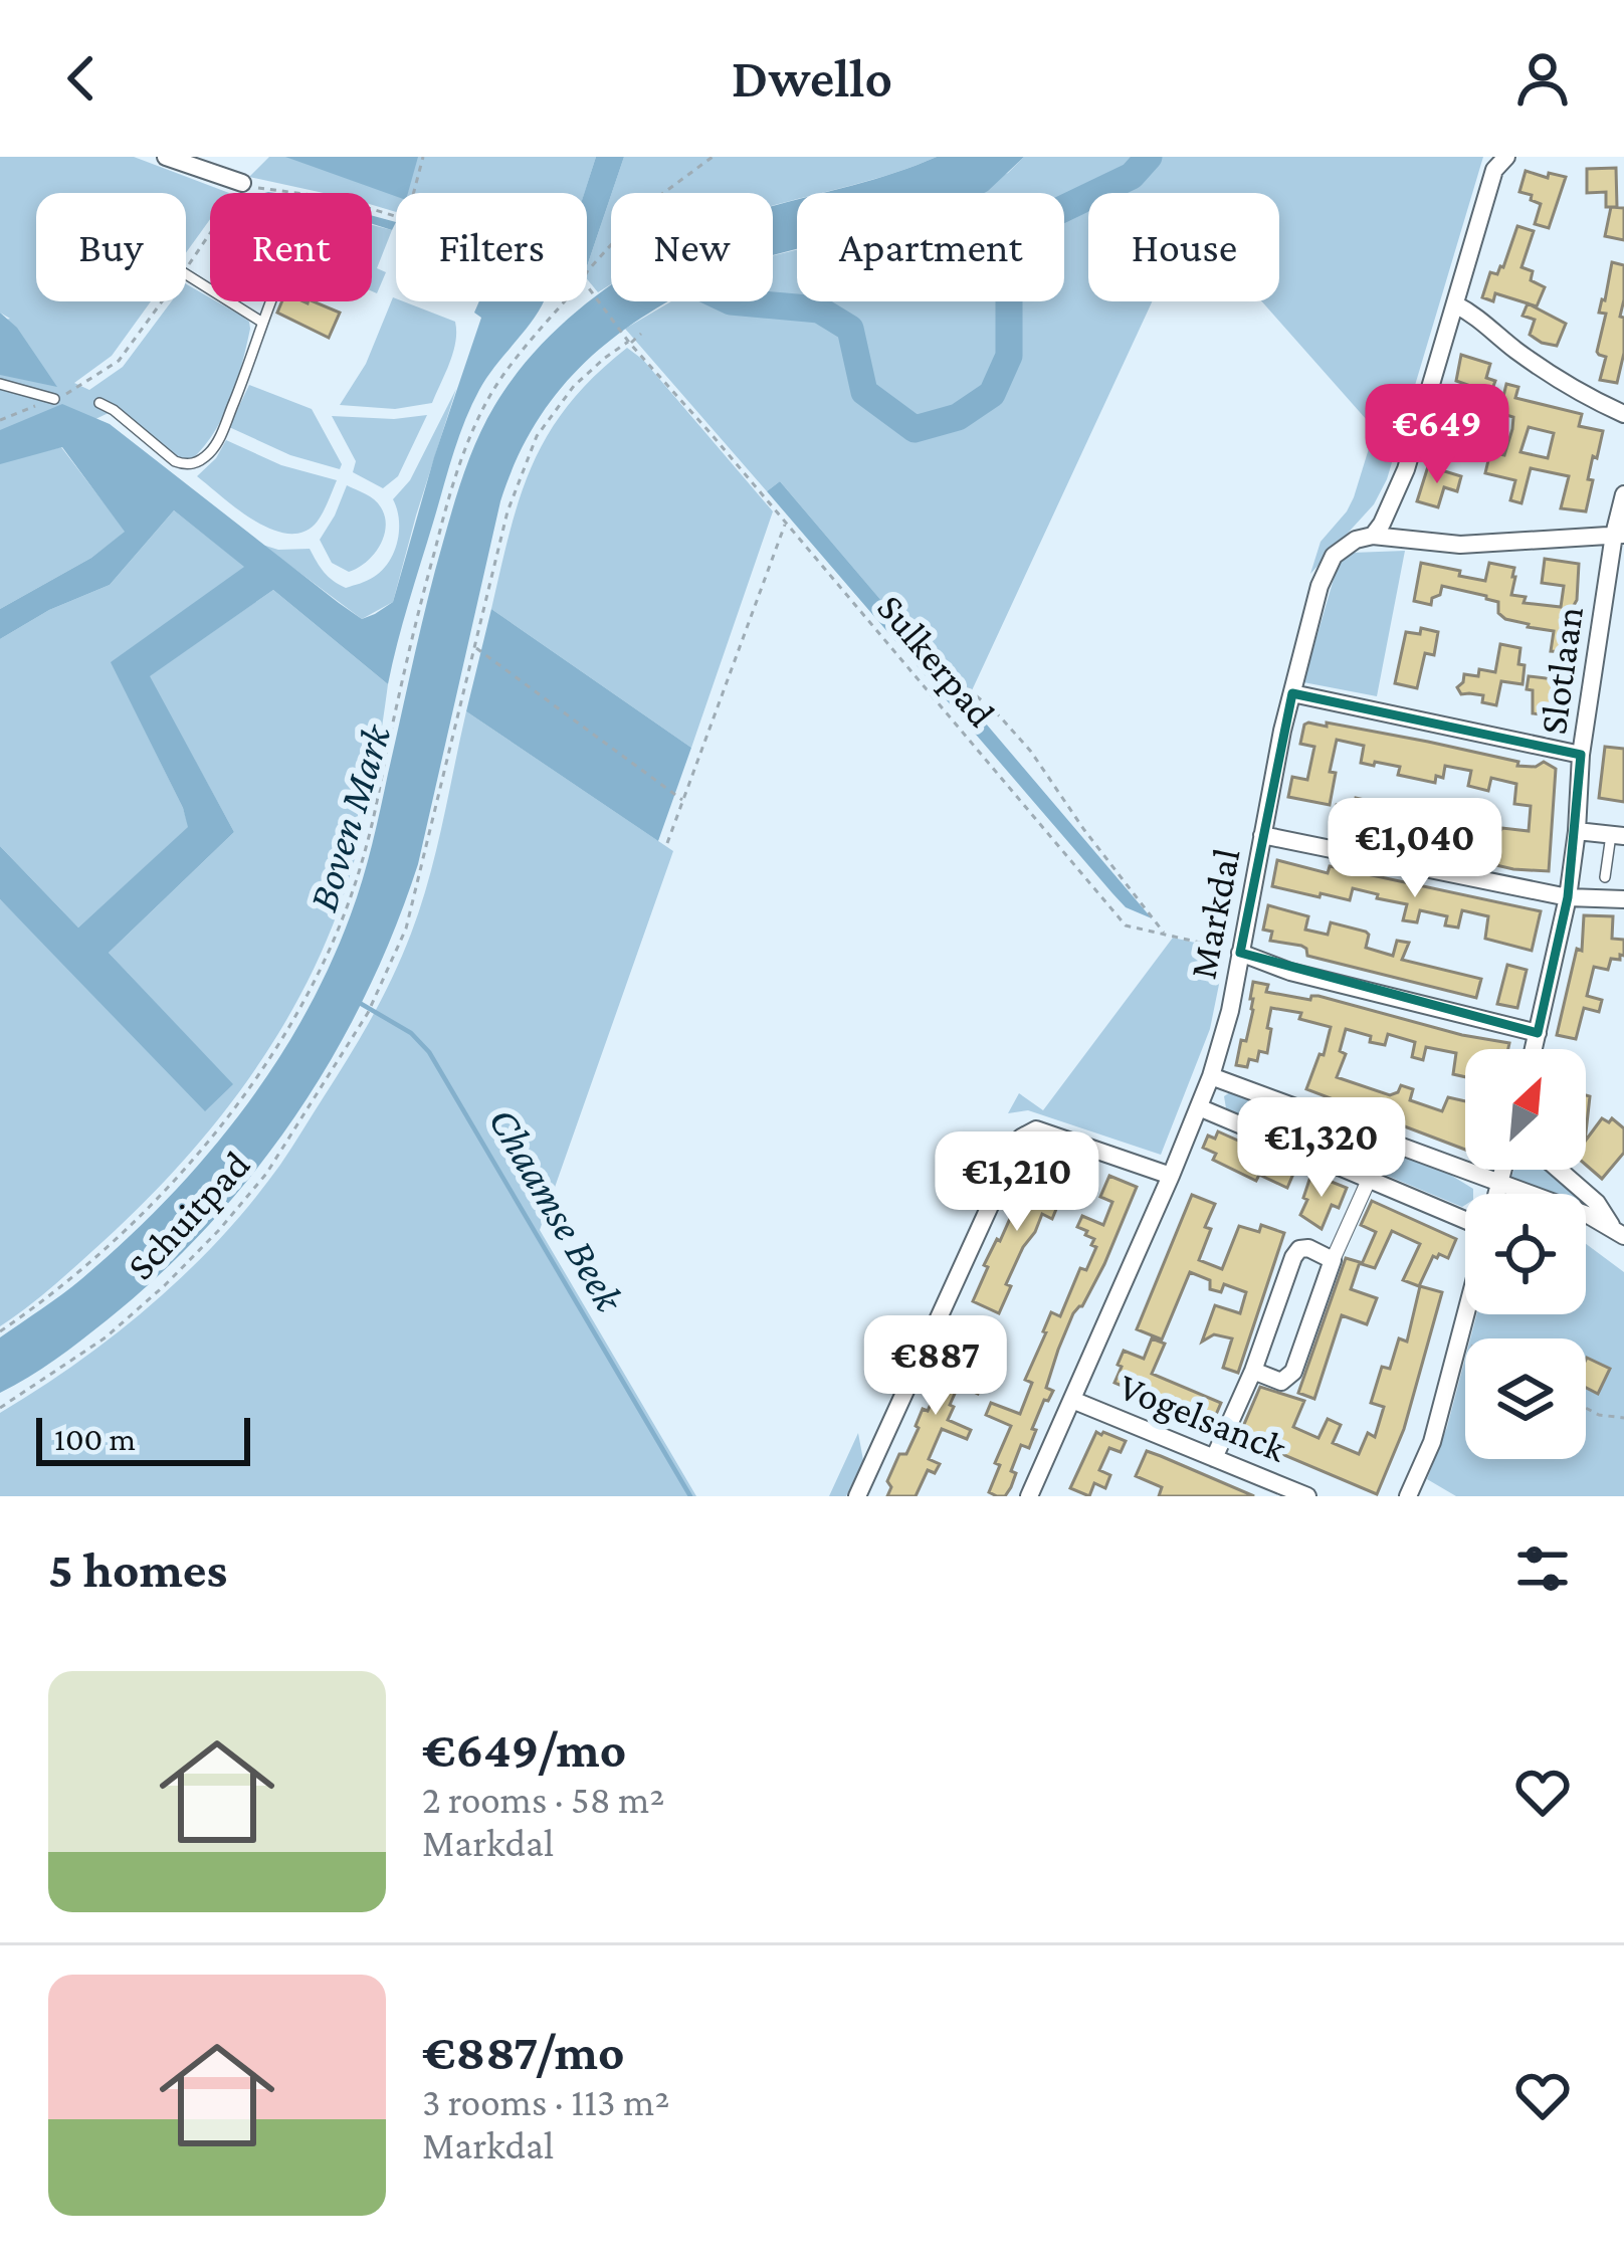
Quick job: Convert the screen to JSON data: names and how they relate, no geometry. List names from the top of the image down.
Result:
{
  "streets": {
    "street": ["Slotlaan", "Markdal", "Vogelsanck"],
    "path": ["Sulkerpad", "Schuitpad"]
  },
  "crossings": [
    ["Sulkerpad", "Markdal"],
    ["Sulkerpad", "Schuitpad"],
    ["Markdal", "Vogelsanck"]
  ],
  "water": ["Boven Mark", "Chaamse Beek"],
  "scale_bar": "100 m",
  "north": "top right",
  "page": {
    "header": "Dwello",
    "chip": [
      "Buy",
      "Rent",
      "Filters",
      "New",
      "Apartment",
      "House"
    ],
    "price": [
      "€649",
      "€1,040",
      "€1,320",
      "€1,210",
      "€887"
    ],
    "scale": "100 m",
    "heading": "5 homes",
    "list": [
      {
        "name": "€649/mo",
        "note": "2 rooms · 58 m² · Markdal"
      },
      {
        "name": "€887/mo",
        "note": "3 rooms · 113 m² · Markdal"
      }
    ]
  }
}
